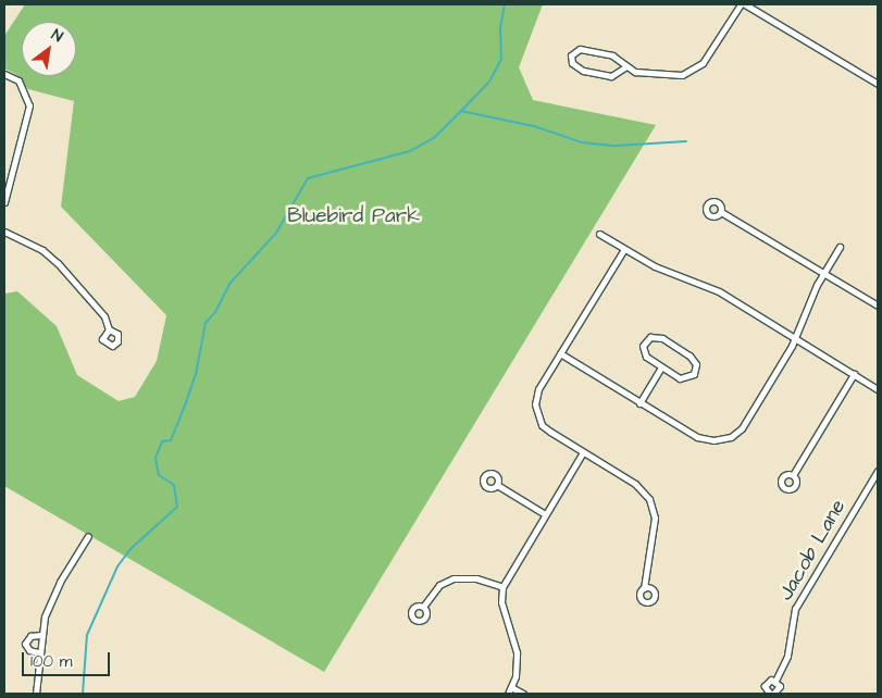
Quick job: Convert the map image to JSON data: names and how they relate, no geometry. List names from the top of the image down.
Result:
{
  "streets": {
    "street": ["Jacob Lane"]
  },
  "parks": ["Bluebird Park"],
  "scale_bar": "100 m",
  "north": "top right"
}
